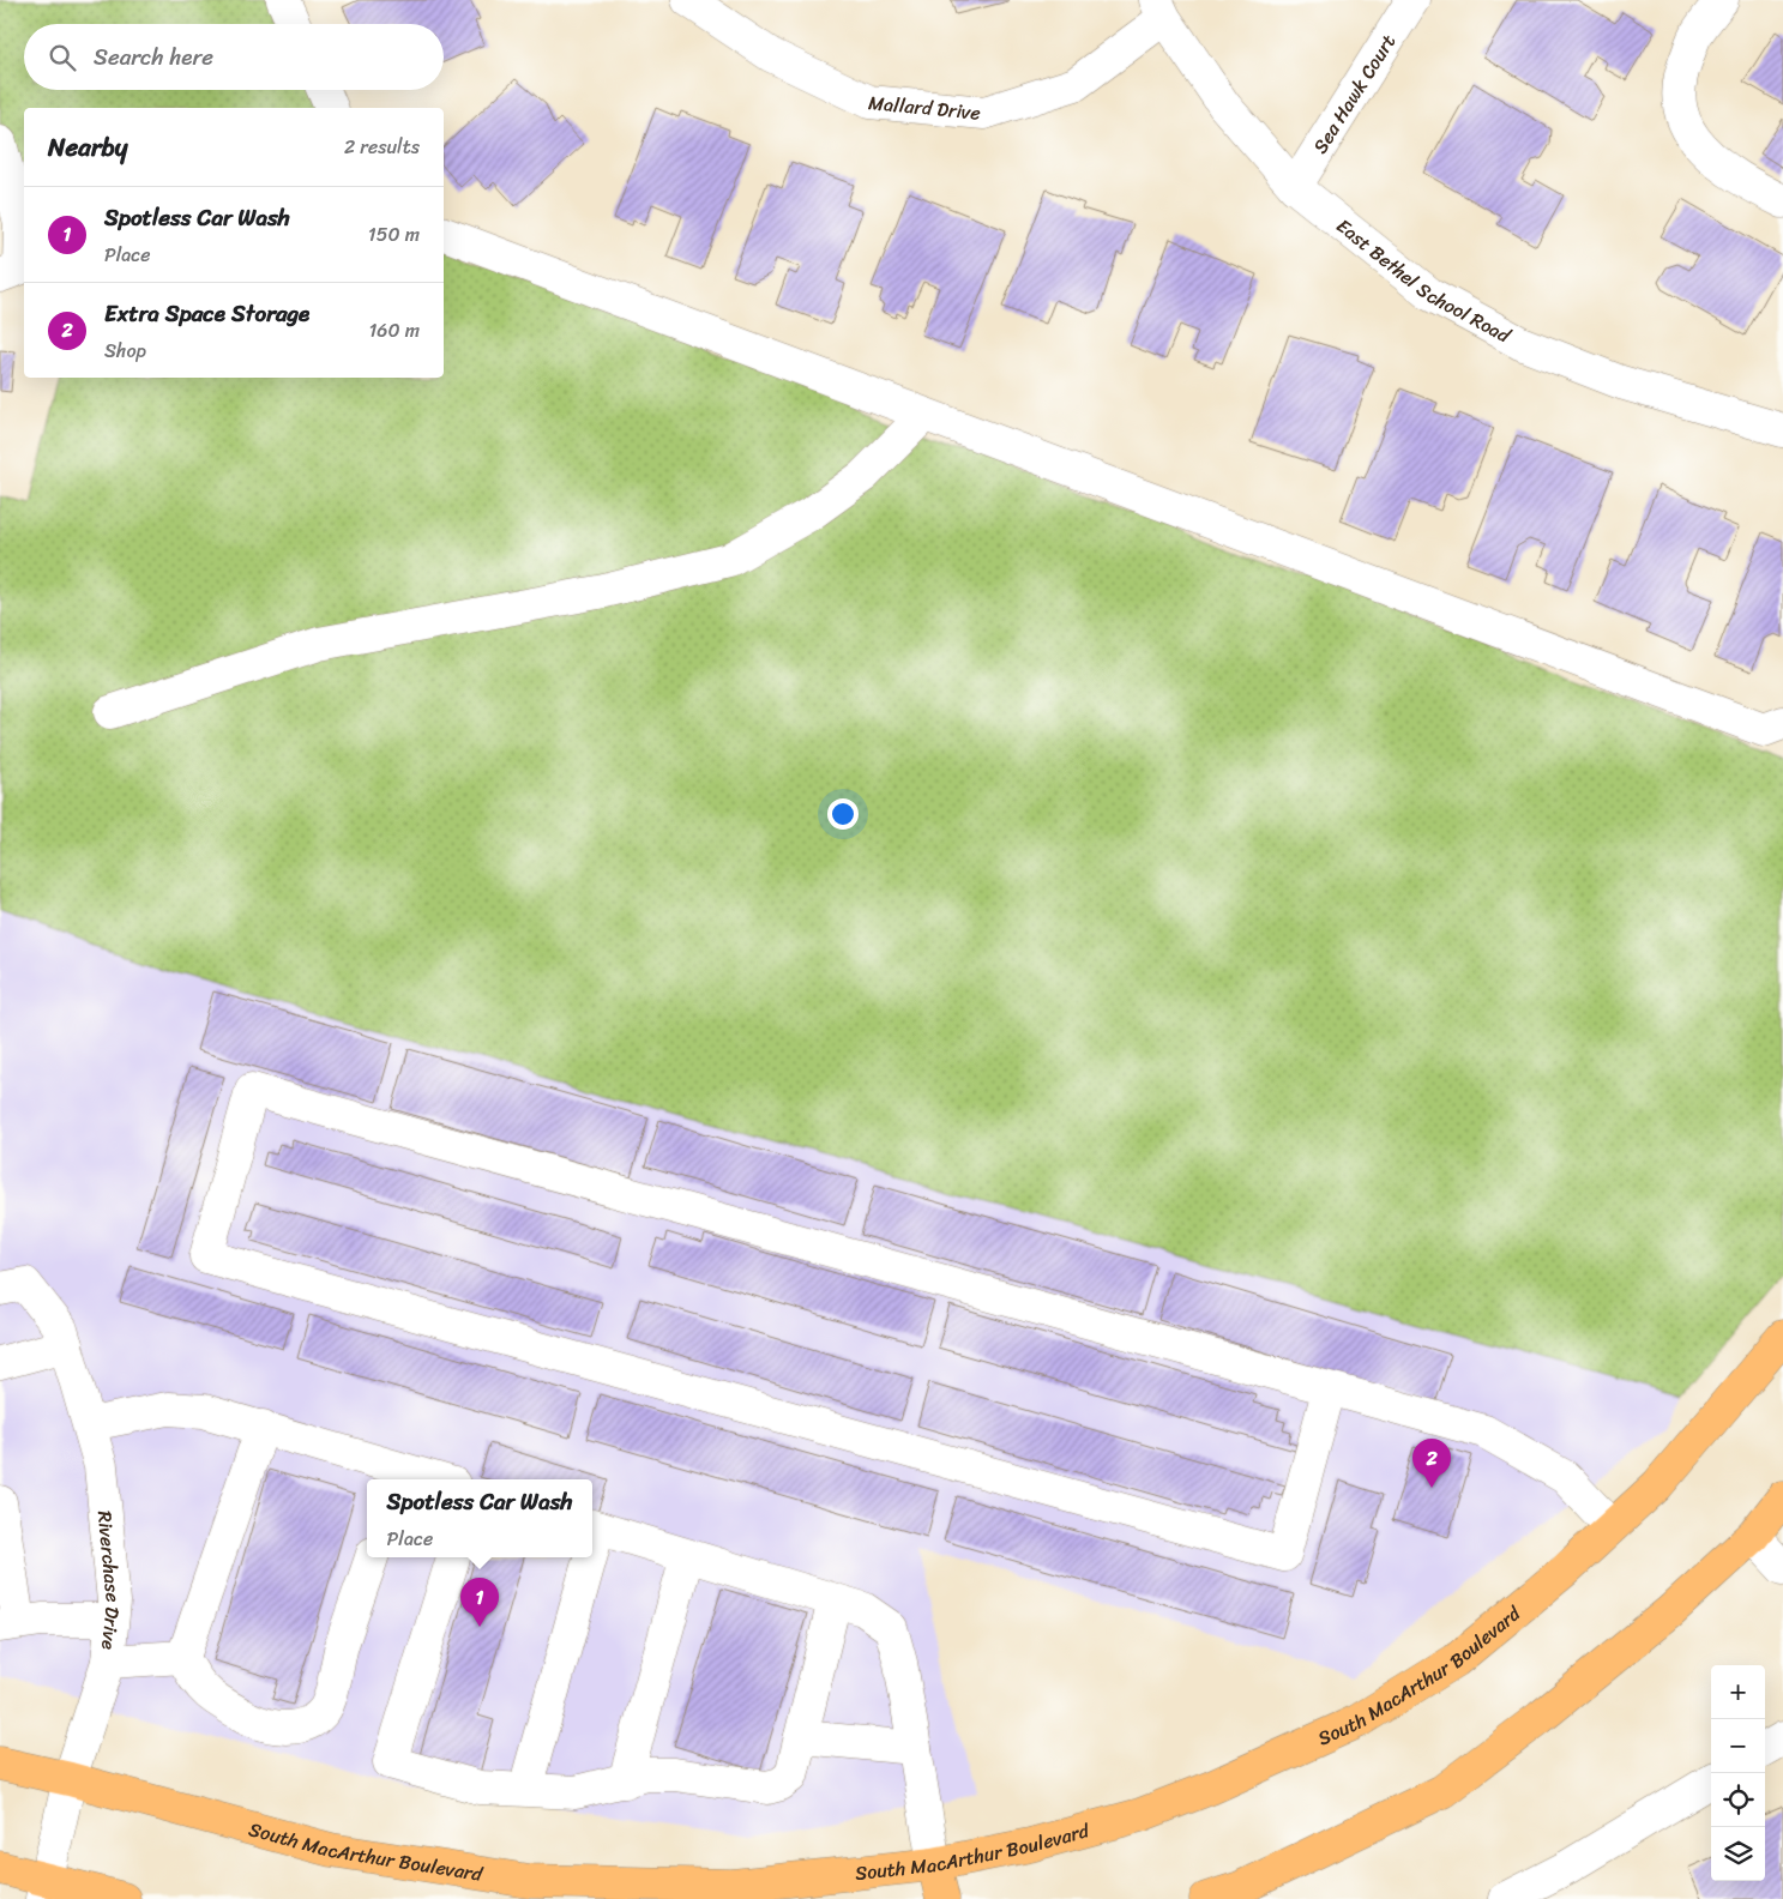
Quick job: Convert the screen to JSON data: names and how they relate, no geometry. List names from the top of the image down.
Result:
{
  "streets": {
    "main road": ["South MacArthur Boulevard"],
    "street": [
      "Sea Hawk Court",
      "Mallard Drive",
      "East Bethel School Road",
      "Riverchase Drive"
    ]
  },
  "crossings": [
    ["Sea Hawk Court", "East Bethel School Road"],
    ["Mallard Drive", "East Bethel School Road"],
    ["Riverchase Drive", "South MacArthur Boulevard"]
  ],
  "page": {
    "search": "Search here",
    "heading": ["Nearby", "2 results"],
    "list": [
      {
        "mark": "1",
        "name": "Spotless Car Wash",
        "note": "Place",
        "value": "150 m"
      },
      {
        "mark": "2",
        "name": "Extra Space Storage",
        "note": "Shop",
        "value": "160 m"
      }
    ],
    "pins": ["2", "1"],
    "popup": ["Spotless Car Wash", "Place"],
    "map_buttons": ["+", "−"]
  }
}
